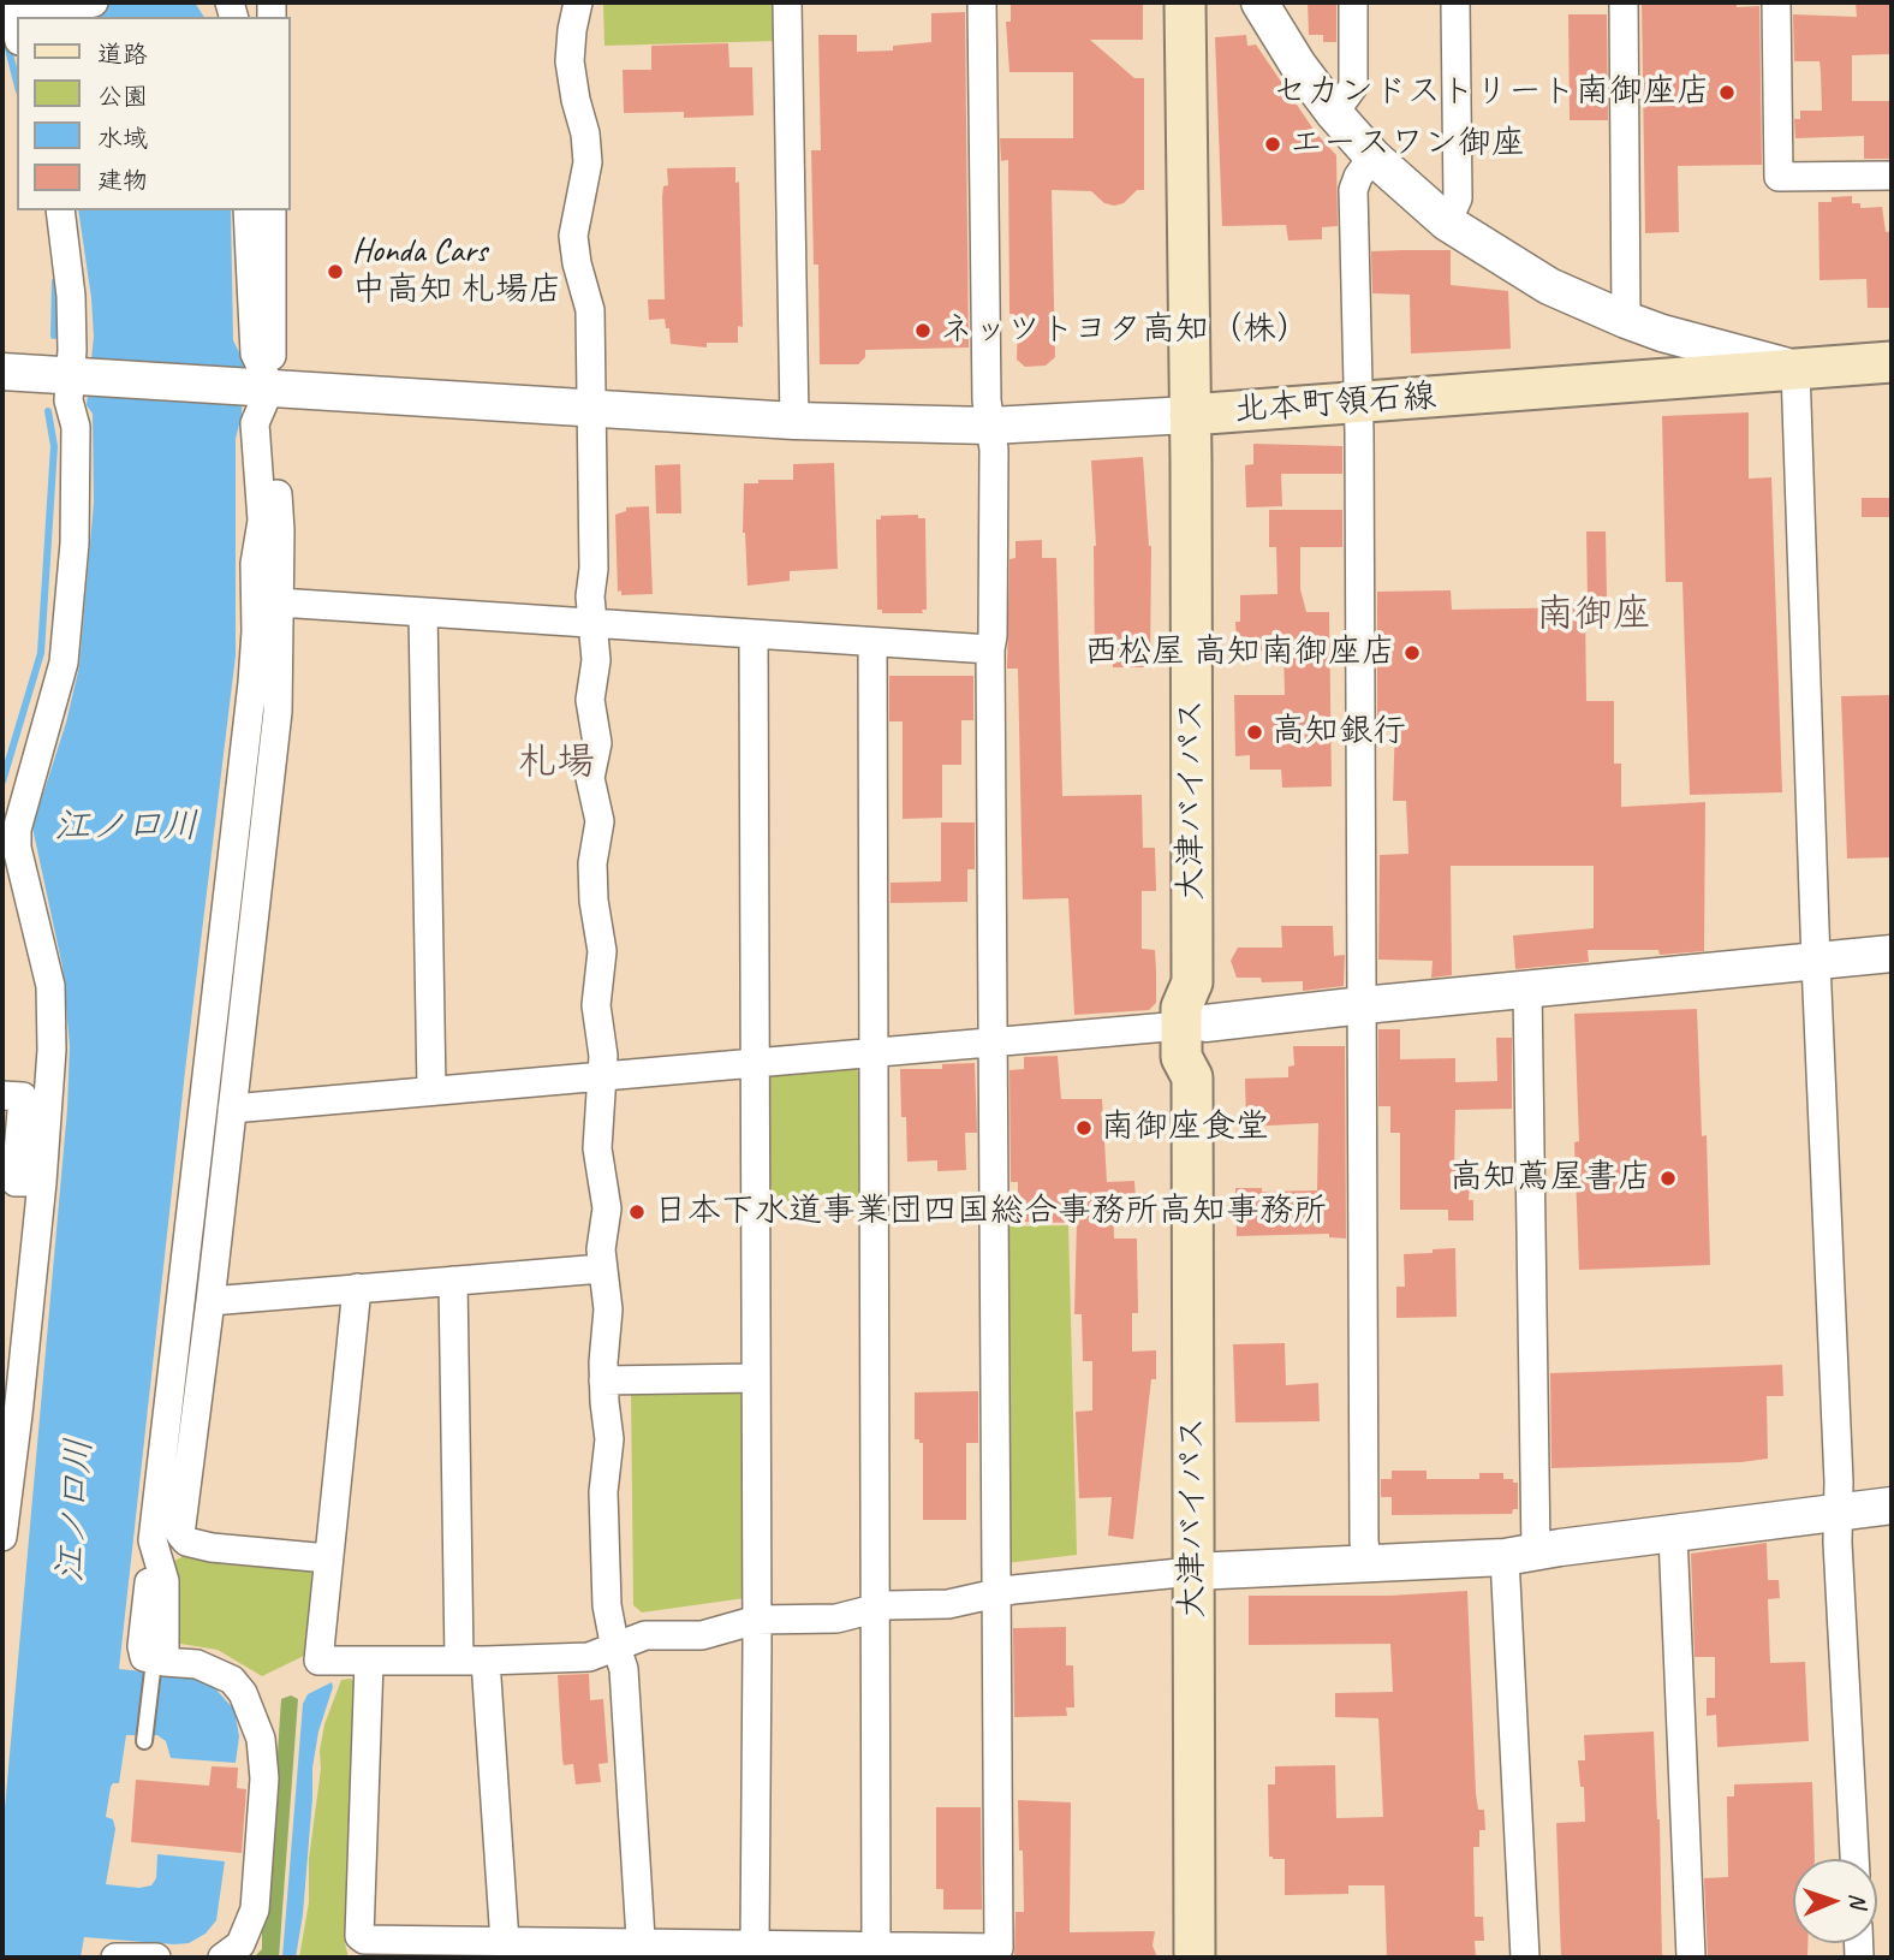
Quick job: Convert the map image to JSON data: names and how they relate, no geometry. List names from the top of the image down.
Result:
{
  "streets": {
    "main road": ["北本町領石線", "大津バイパス"]
  },
  "crossings": [
    ["北本町領石線", "大津バイパス"]
  ],
  "districts": ["南御座", "札場"],
  "water": ["江ノ口川"],
  "places": [
    "セカンドストリート南御座店",
    "エースワン御座",
    "Honda Cars 中高知 札場店",
    "ネッツトヨタ高知（株）",
    "西松屋 高知南御座店",
    "高知銀行",
    "南御座食堂",
    "高知蔦屋書店",
    "日本下水道事業団四国総合事務所高知事務所"
  ],
  "legend": [
    "道路",
    "公園",
    "水域",
    "建物"
  ],
  "north": "right"
}
